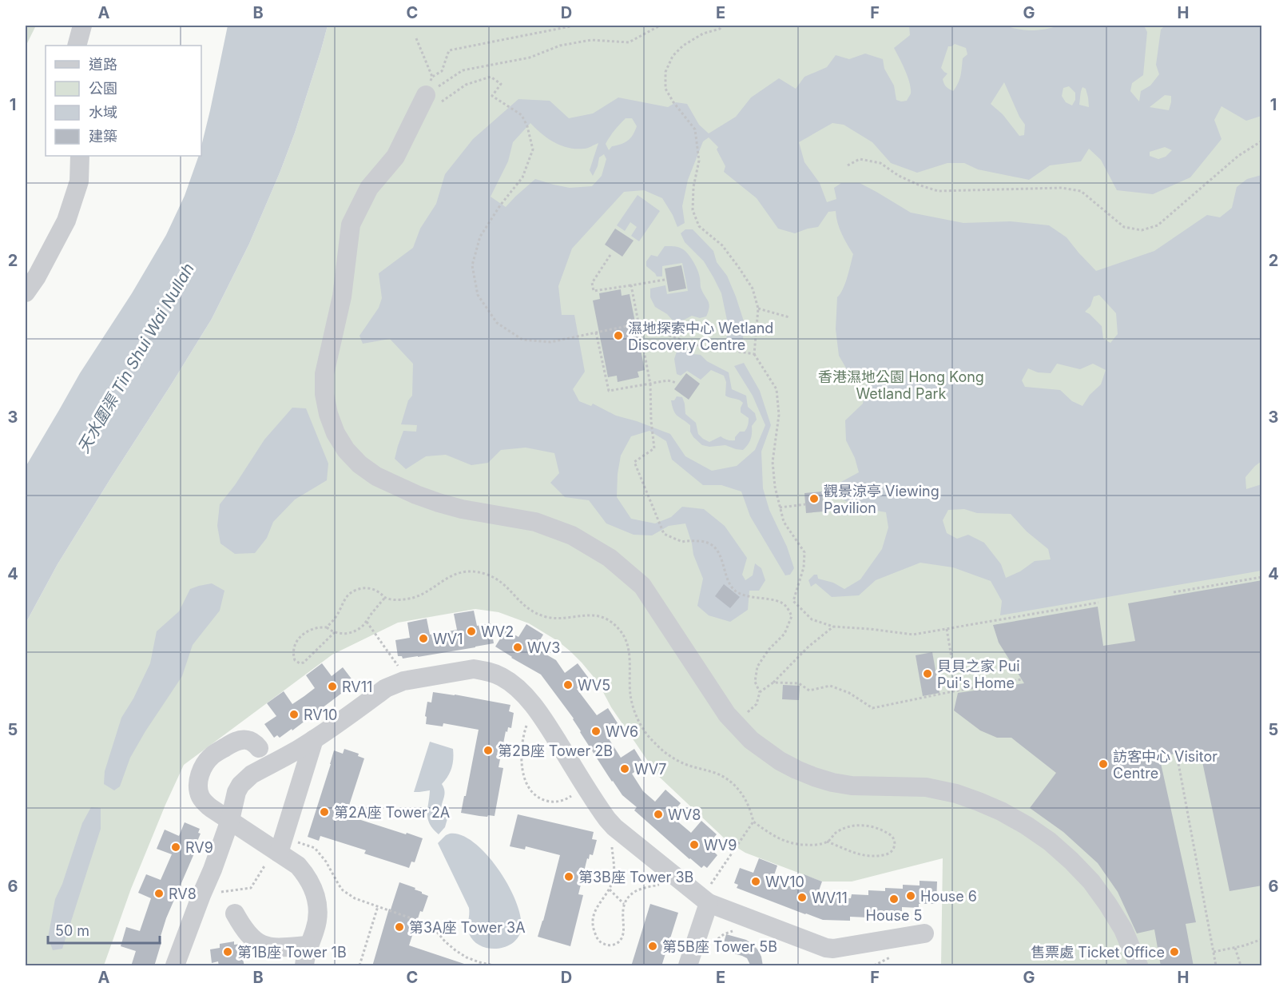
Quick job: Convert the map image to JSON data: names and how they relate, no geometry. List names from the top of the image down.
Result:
{
  "water": ["天水圍渠 Tin Shui Wai Nullah"],
  "parks": ["香港濕地公園 Hong Kong Wetland Park"],
  "places": [
    "濕地探索中心 Wetland Discovery Centre",
    "觀景涼亭 Viewing Pavilion",
    "WV2",
    "WV1",
    "WV3",
    "貝貝之家 Pui Pui's Home",
    "WV5",
    "RV11",
    "RV10",
    "WV6",
    "第2B座 Tower 2B",
    "訪客中心 Visitor Centre",
    "WV7",
    "第2A座 Tower 2A",
    "WV8",
    "WV9",
    "RV9",
    "第3B座 Tower 3B",
    "WV10",
    "RV8",
    "House 6",
    "WV11",
    "House 5",
    "第3A座 Tower 3A",
    "第5B座 Tower 5B",
    "第1B座 Tower 1B",
    "售票處 Ticket Office"
  ],
  "legend": [
    "道路",
    "公園",
    "水域",
    "建築"
  ],
  "scale_bar": "50 m",
  "grid": {
    "columns": [
      "A",
      "B",
      "C",
      "D",
      "E",
      "F",
      "G",
      "H"
    ],
    "rows": [
      "1",
      "2",
      "3",
      "4",
      "5",
      "6"
    ]
  }
}
